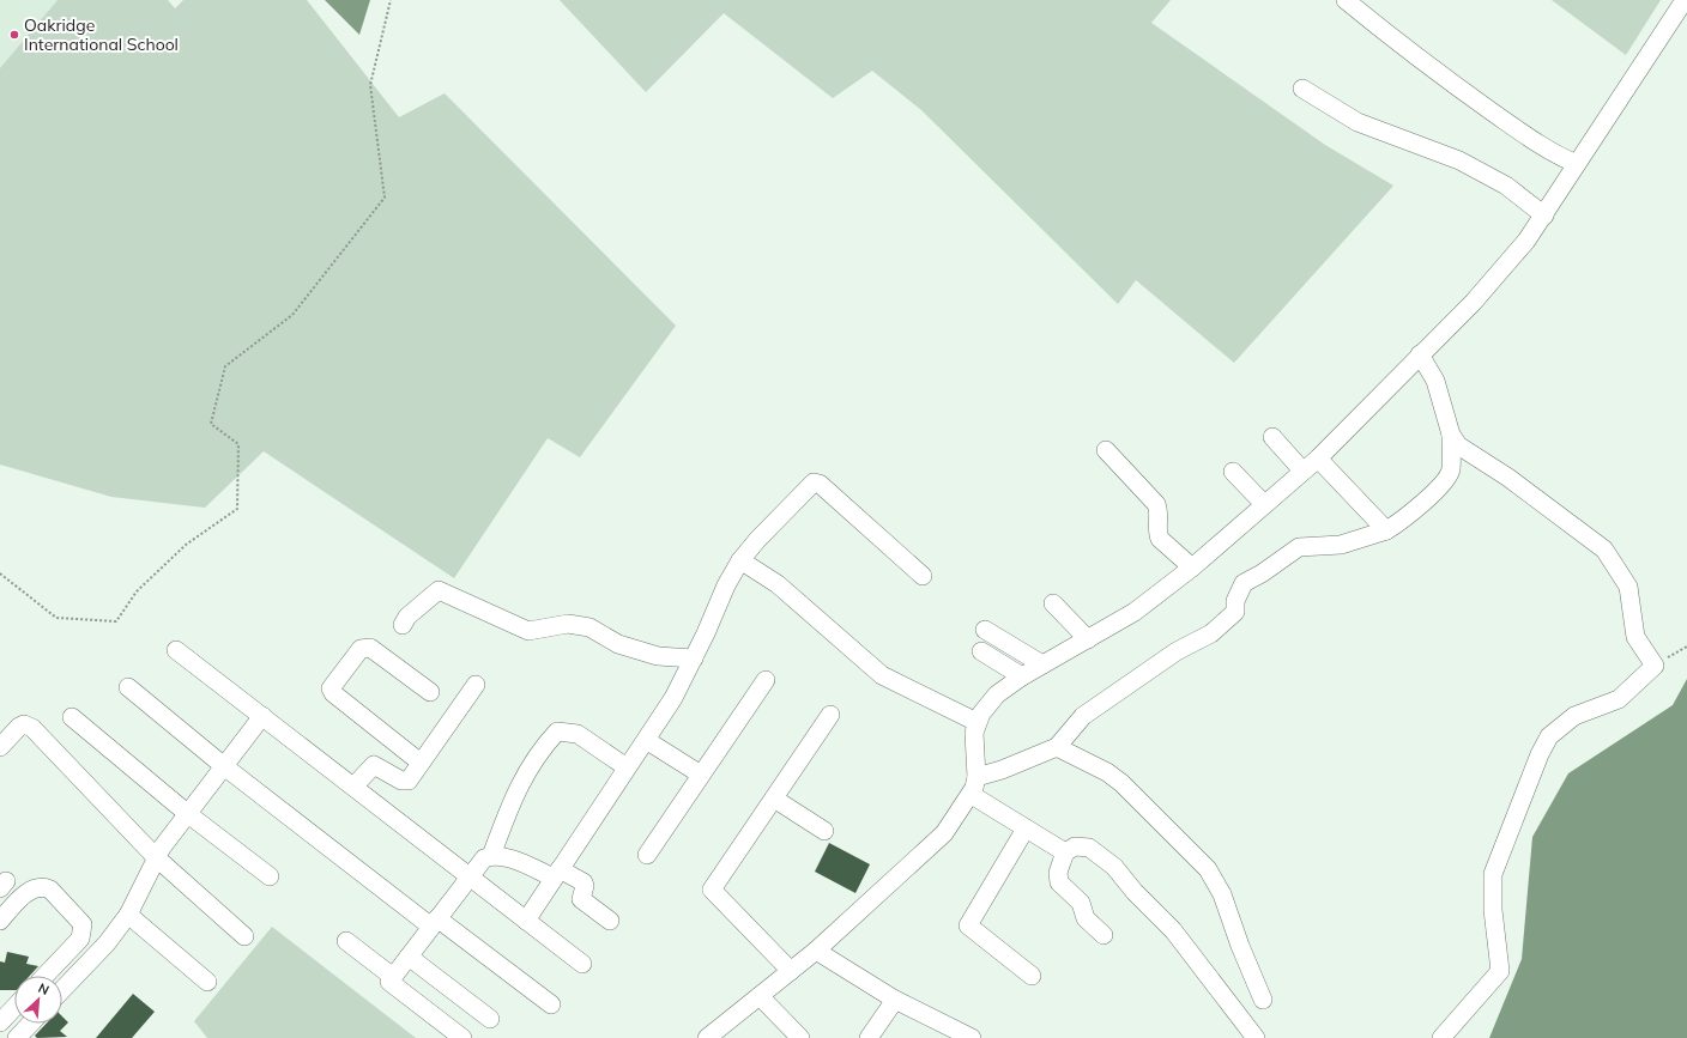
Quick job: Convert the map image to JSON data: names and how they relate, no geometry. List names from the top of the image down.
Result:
{
  "places": ["Oakridge International School"],
  "north": "top right"
}
